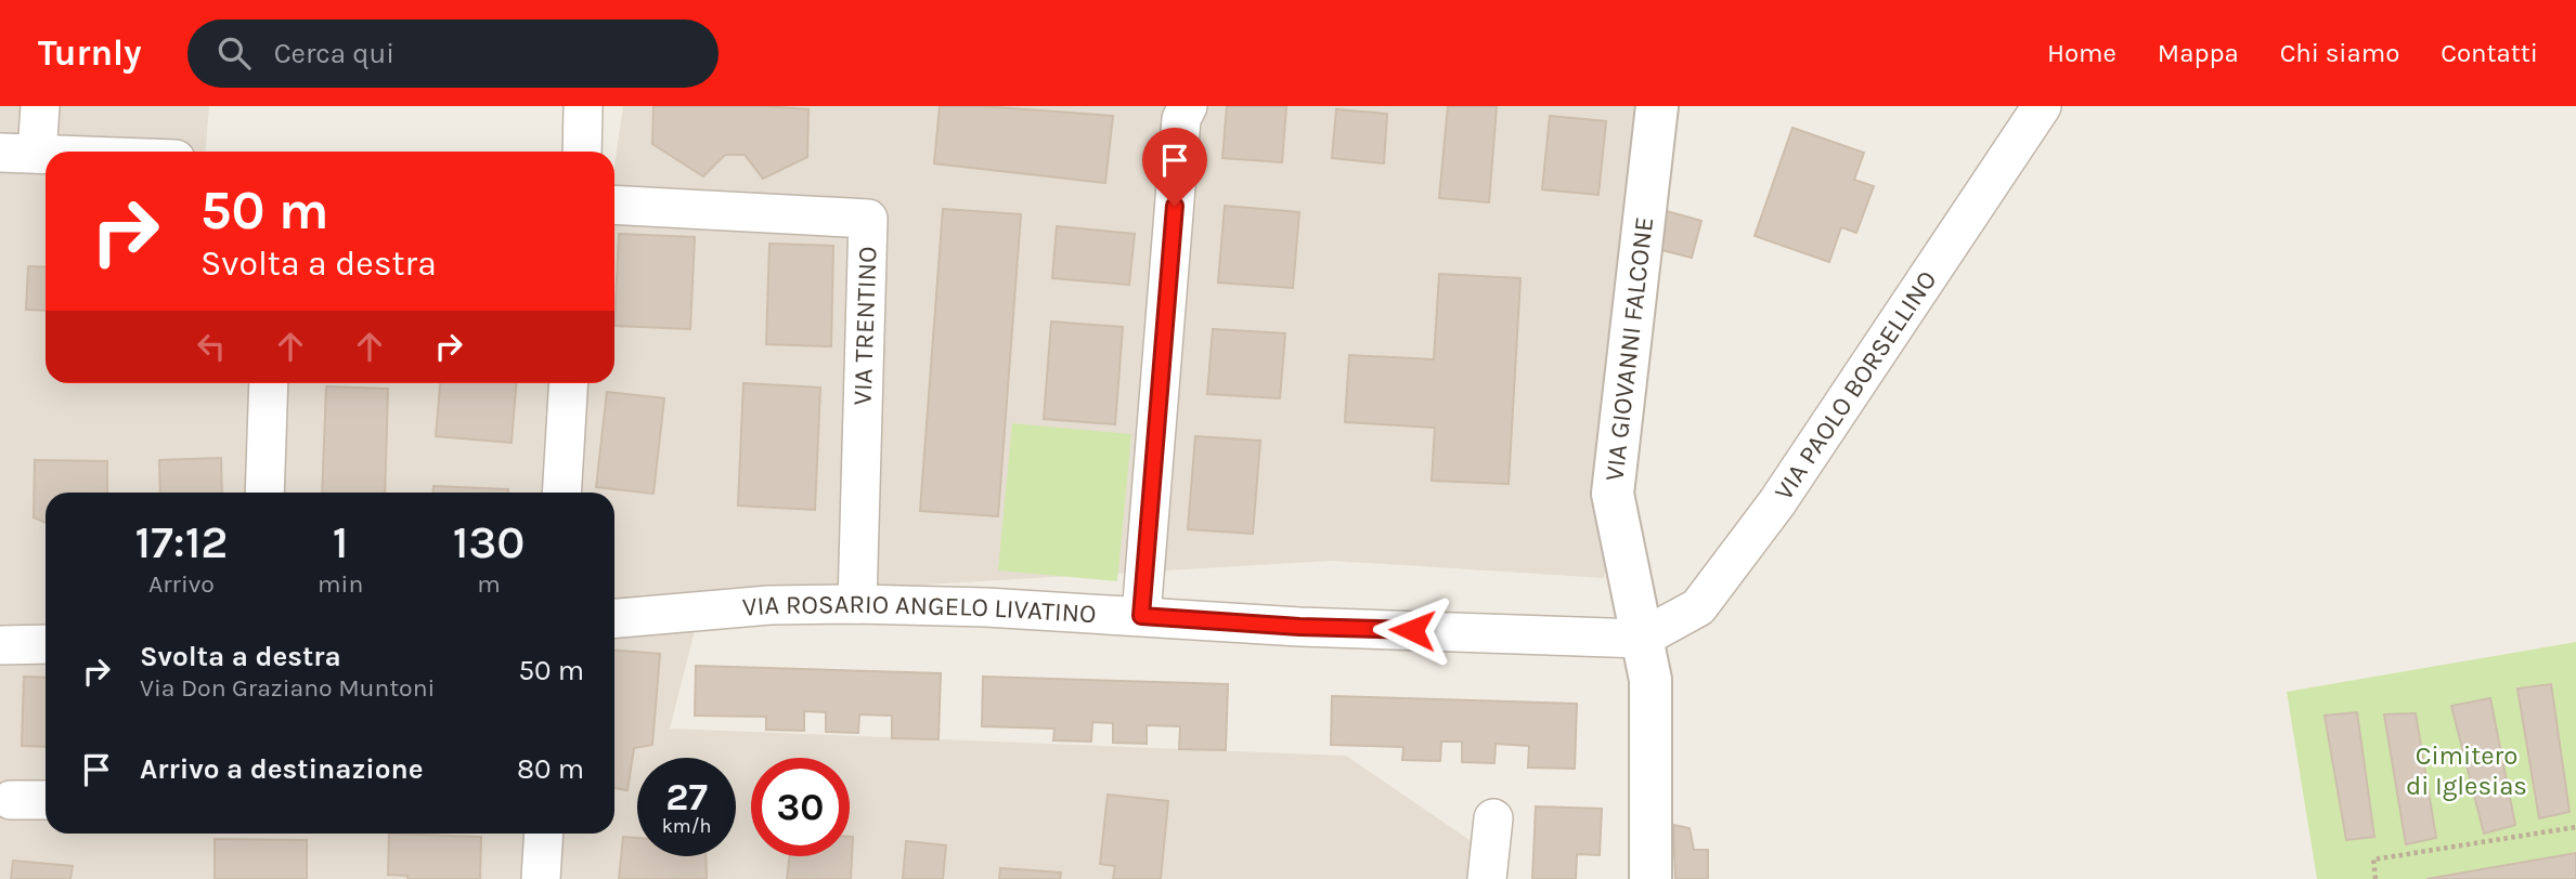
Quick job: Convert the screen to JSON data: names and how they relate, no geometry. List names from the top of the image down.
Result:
{
  "streets": {
    "street": [
      "VIA TRENTINO",
      "VIA GIOVANNI FALCONE",
      "VIA PAOLO BORSELLINO",
      "VIA ROSARIO ANGELO LIVATINO"
    ]
  },
  "crossings": [
    ["VIA TRENTINO", "VIA ROSARIO ANGELO LIVATINO"],
    ["VIA GIOVANNI FALCONE", "VIA PAOLO BORSELLINO"],
    ["VIA GIOVANNI FALCONE", "VIA ROSARIO ANGELO LIVATINO"],
    ["VIA PAOLO BORSELLINO", "VIA ROSARIO ANGELO LIVATINO"]
  ],
  "parks": ["Cimitero di Iglesias"],
  "page": {
    "header": "Turnly",
    "search": "Cerca qui",
    "nav": [
      "Home",
      "Mappa",
      "Chi siamo",
      "Contatti"
    ],
    "turn": ["50 m", "Svolta a destra"],
    "eta": [
      "17:12",
      "Arrivo",
      "1",
      "min",
      "130",
      "m"
    ],
    "list": [
      {
        "name": "Svolta a destra",
        "note": "Via Don Graziano Muntoni",
        "value": "50 m"
      },
      {
        "name": "Arrivo a destinazione",
        "value": "80 m"
      }
    ],
    "speed": "27 km/h",
    "limit": "30"
  }
}
